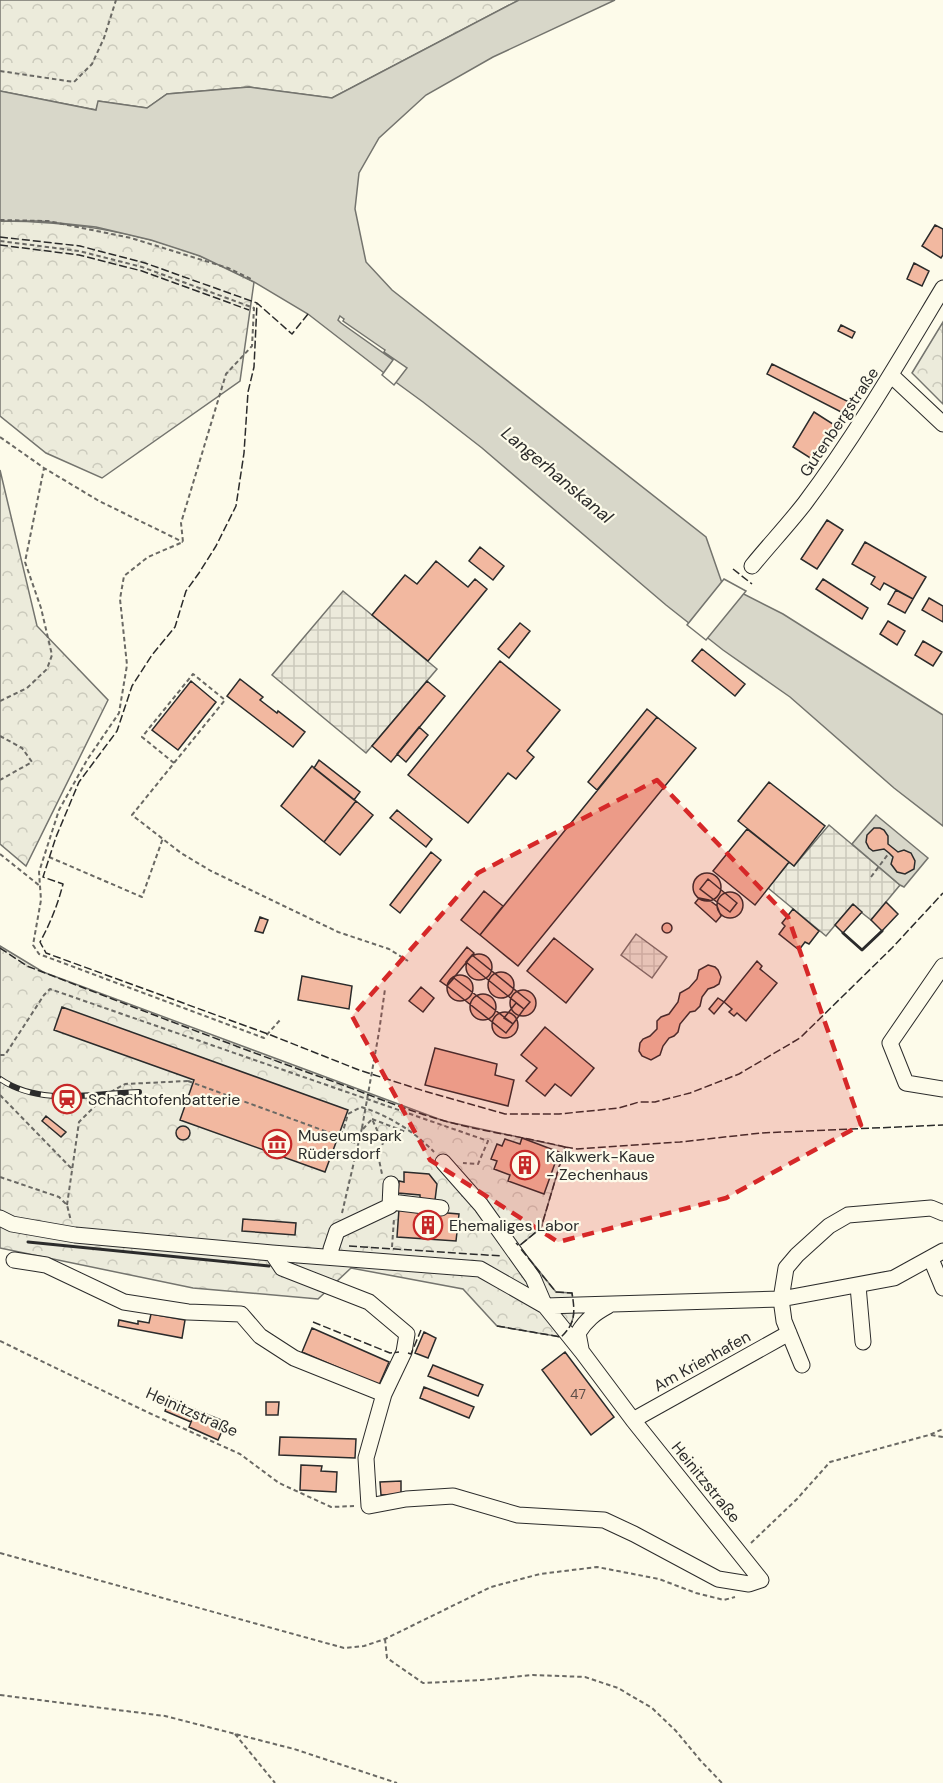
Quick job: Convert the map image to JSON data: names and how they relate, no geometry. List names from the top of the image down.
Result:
{
  "streets": {
    "street": ["Gutenbergstraße", "Am Krienhafen", "Heinitzstraße"]
  },
  "crossings": [
    ["Am Krienhafen", "Heinitzstraße"]
  ],
  "water": ["Langerhanskanal"],
  "places": {
    "station": ["Schachtofenbatterie"],
    "museum": ["Museumspark Rüdersdorf"],
    "building": ["Kalkwerk-Kaue - Zechenhaus", "Ehemaliges Labor"]
  },
  "house_numbers": ["47"]
}
